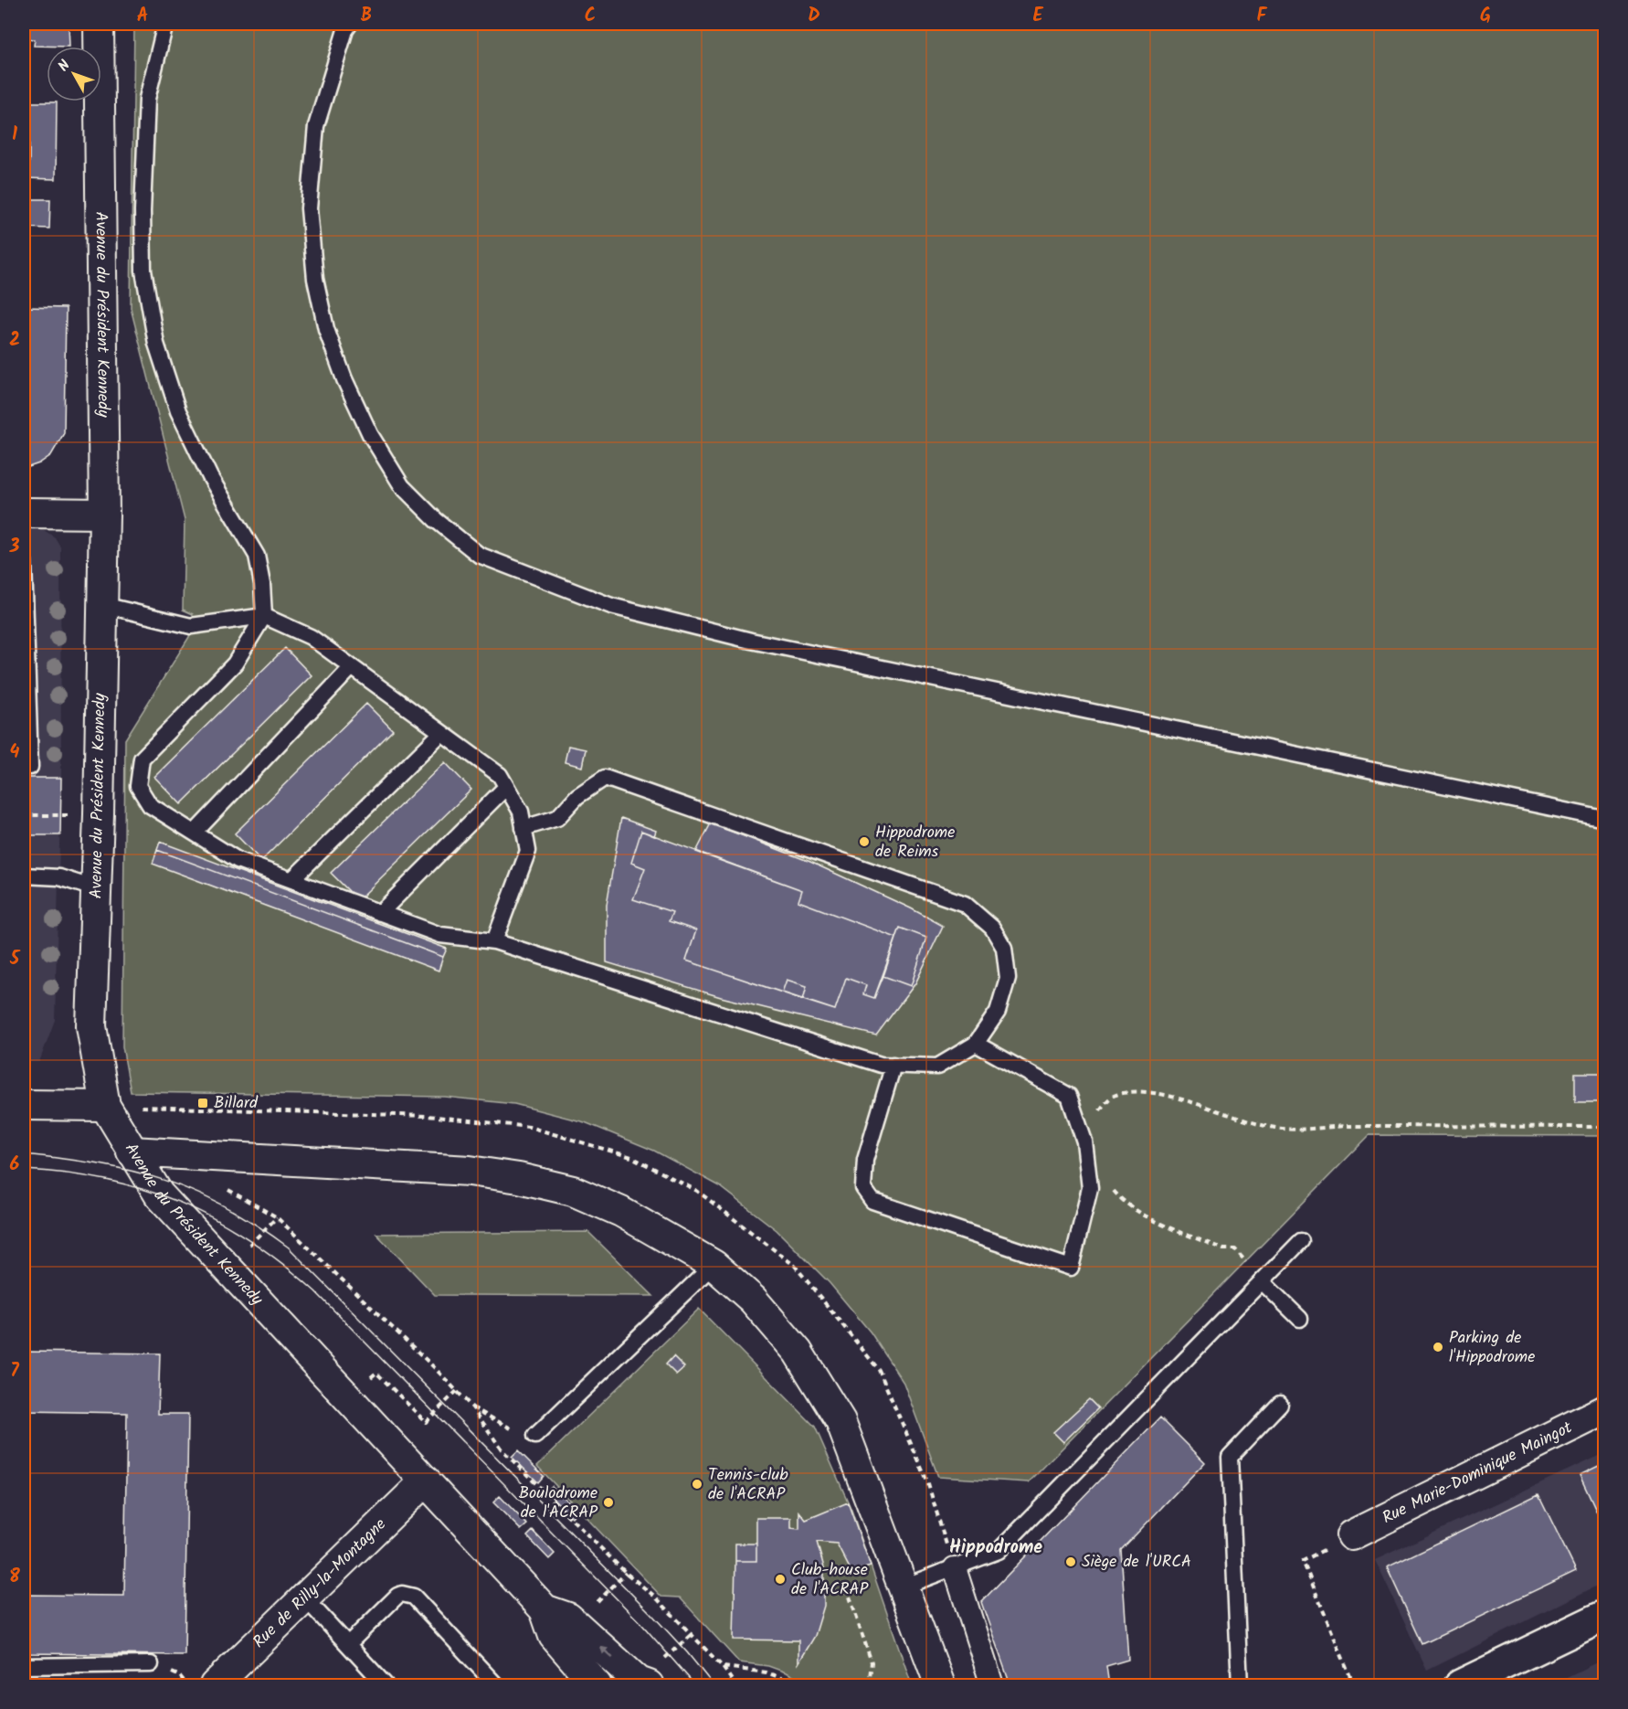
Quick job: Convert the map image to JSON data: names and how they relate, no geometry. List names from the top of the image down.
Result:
{
  "streets": {
    "street": ["Avenue du Président Kennedy", "Rue Marie-Dominique Maingot", "Rue de Rilly-la-Montagne"]
  },
  "crossings": [
    ["Avenue du Président Kennedy", "Rue de Rilly-la-Montagne"]
  ],
  "districts": ["Hippodrome"],
  "places": {
    "other": [
      "Hippodrome de Reims",
      "Parking de l'Hippodrome",
      "Tennis-club de l'ACRAP",
      "Boulodrome de l'ACRAP",
      "Siège de l'URCA",
      "Club-house de l'ACRAP"
    ],
    "transit": ["Billard"]
  },
  "north": "top left",
  "grid": {
    "columns": [
      "A",
      "B",
      "C",
      "D",
      "E",
      "F",
      "G"
    ],
    "rows": [
      "1",
      "2",
      "3",
      "4",
      "5",
      "6",
      "7",
      "8"
    ]
  }
}
